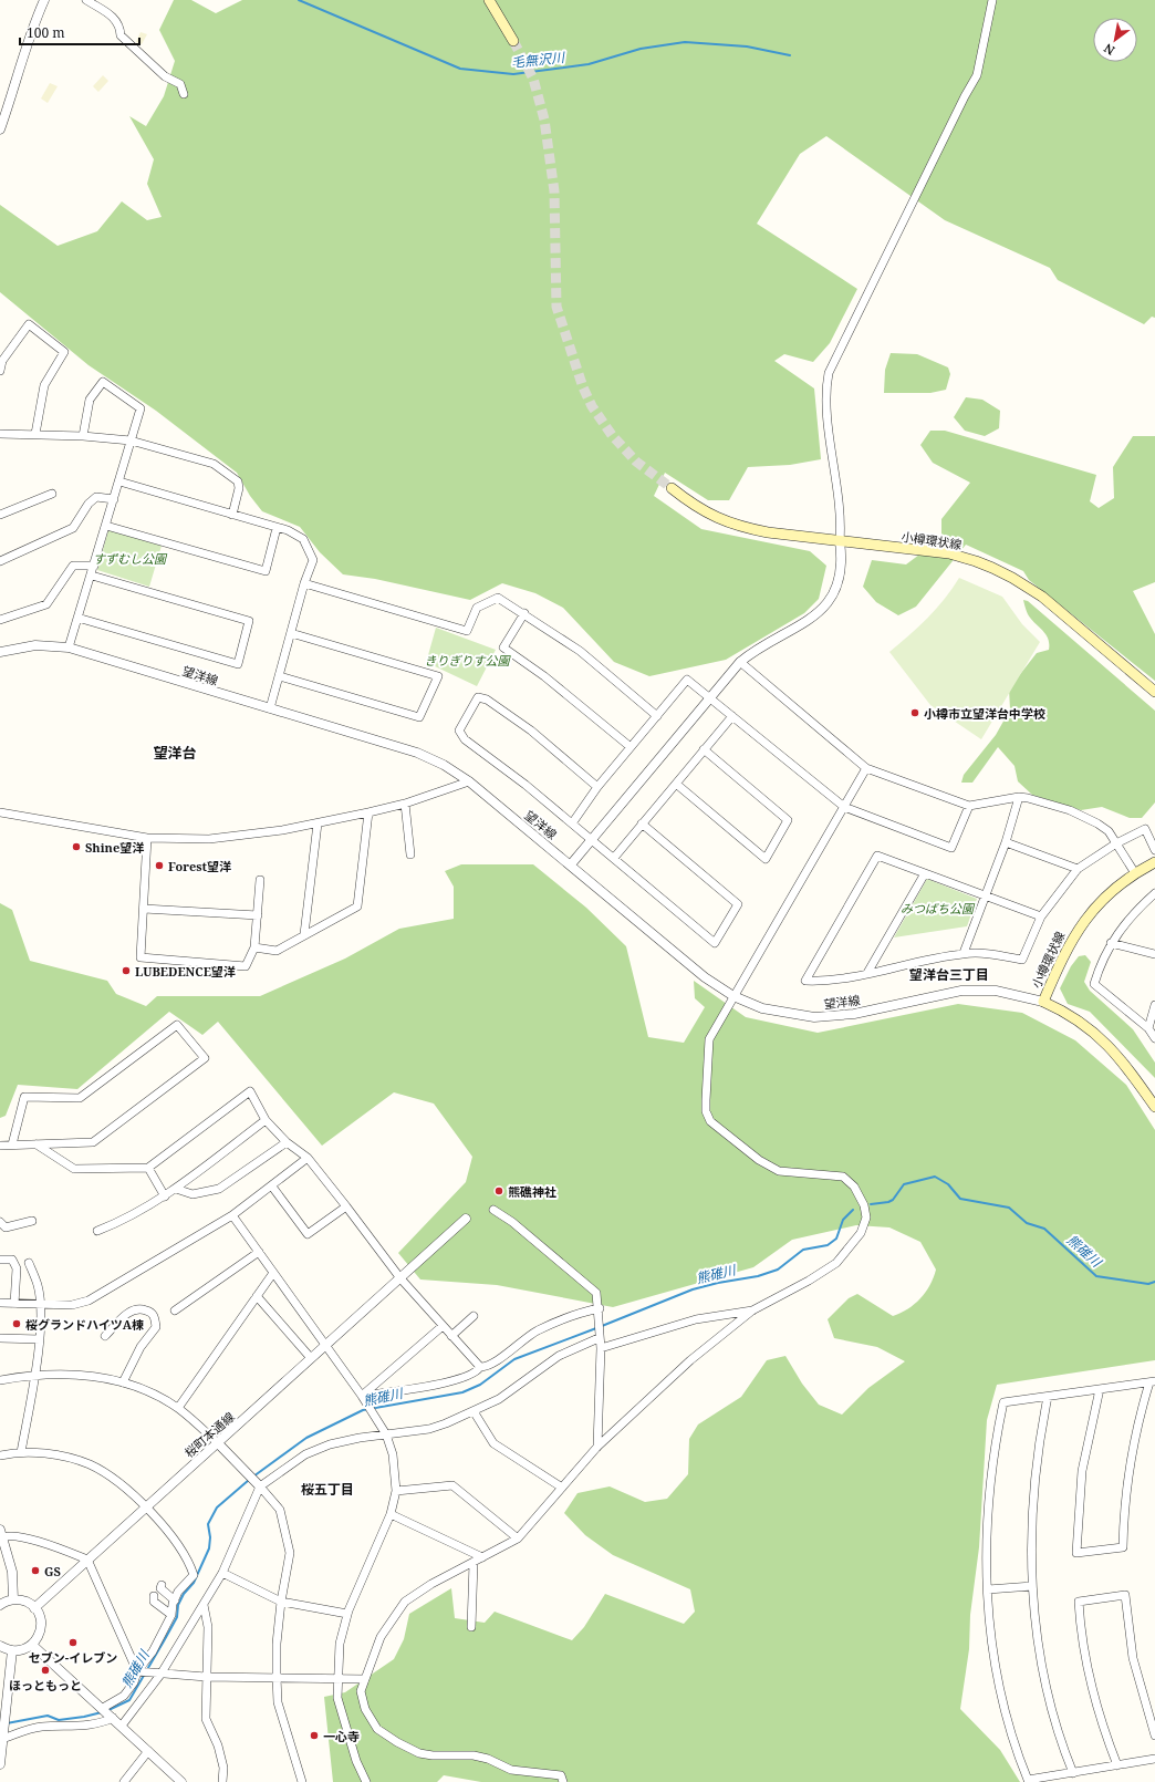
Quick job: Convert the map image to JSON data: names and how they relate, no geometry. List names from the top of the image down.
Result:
{
  "streets": {
    "main road": ["小樽環状線"],
    "street": ["望洋線", "桜町本通線"]
  },
  "crossings": [
    ["小樽環状線", "望洋線"]
  ],
  "districts": ["望洋台", "望洋台三丁目", "桜五丁目"],
  "water": ["毛無沢川", "熊碓川"],
  "parks": ["すずむし公園", "きりぎりす公園", "みつばち公園"],
  "places": [
    "小樽市立望洋台中学校",
    "Shine望洋",
    "Forest望洋",
    "LUBEDENCE望洋",
    "熊礁神社",
    "桜グランドハイツA棟",
    "GS",
    "セブン-イレブン",
    "ほっともっと",
    "一心寺"
  ],
  "scale_bar": "100 m",
  "north": "bottom left"
}
